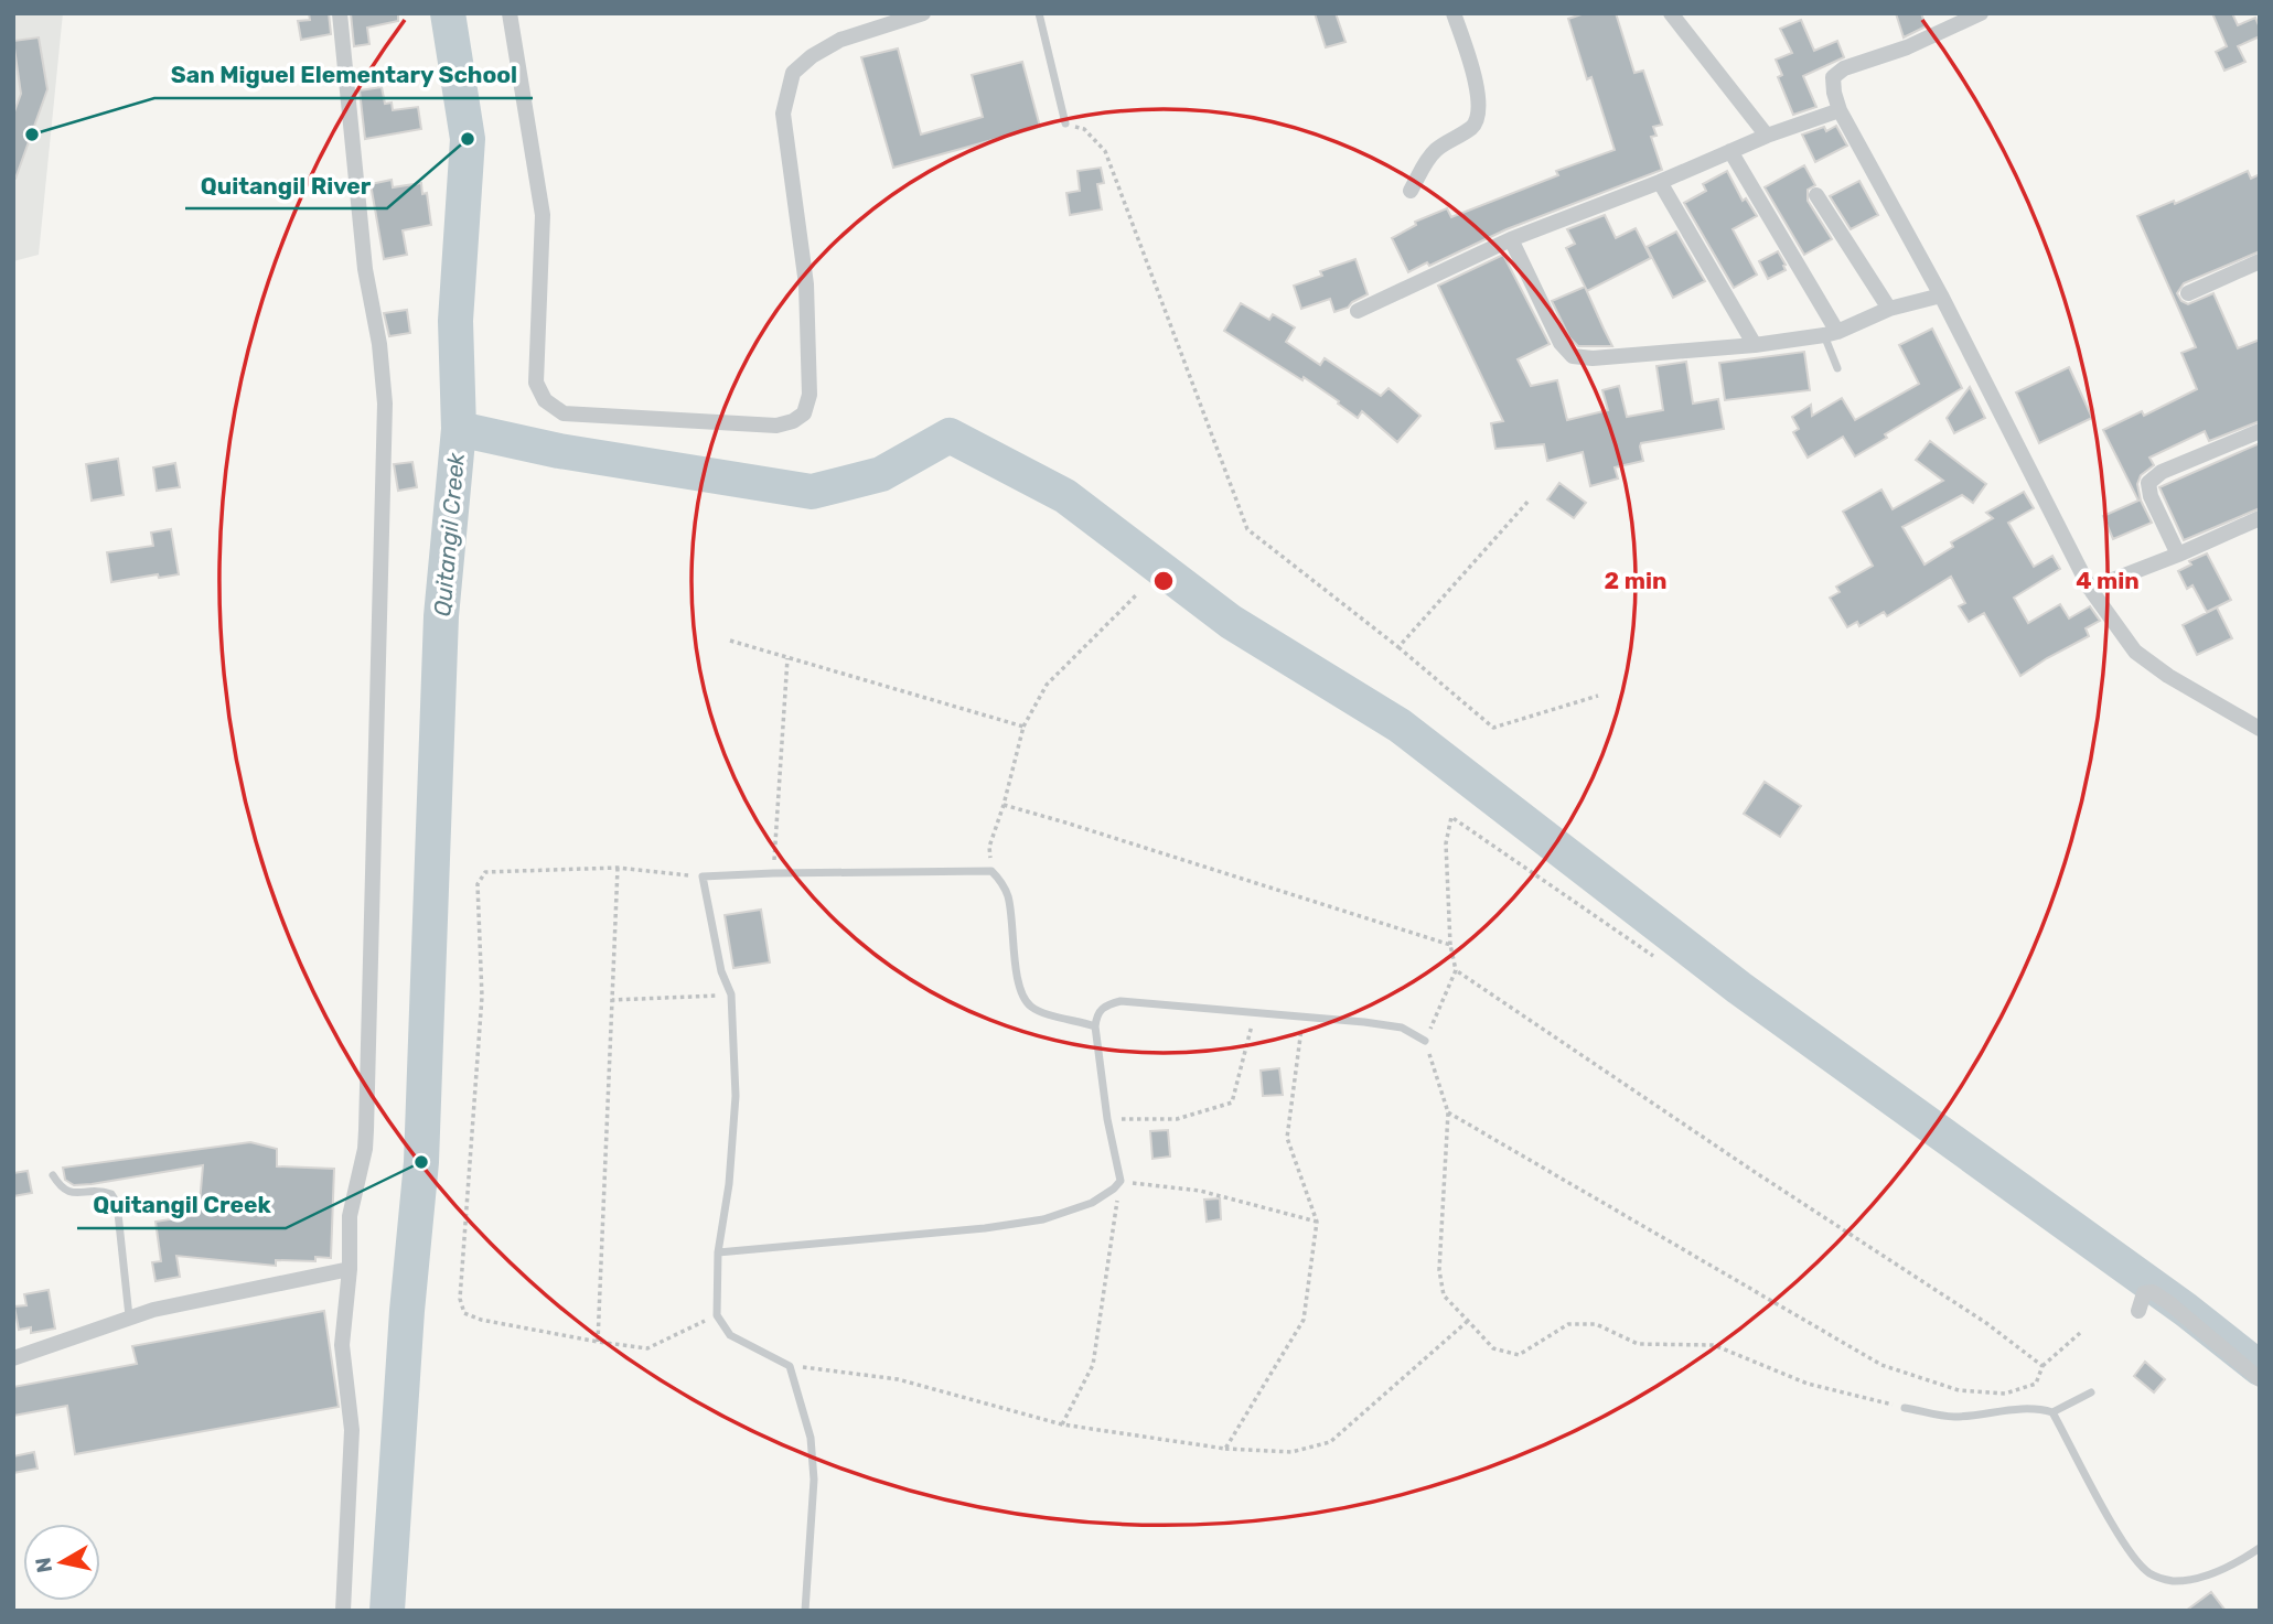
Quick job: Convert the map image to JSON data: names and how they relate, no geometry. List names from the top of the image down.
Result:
{
  "water": ["Quitangil Creek"],
  "places": ["San Miguel Elementary School", "Quitangil River", "Quitangil Creek"],
  "north": "left",
  "rings": ["2 min", "4 min"]
}
